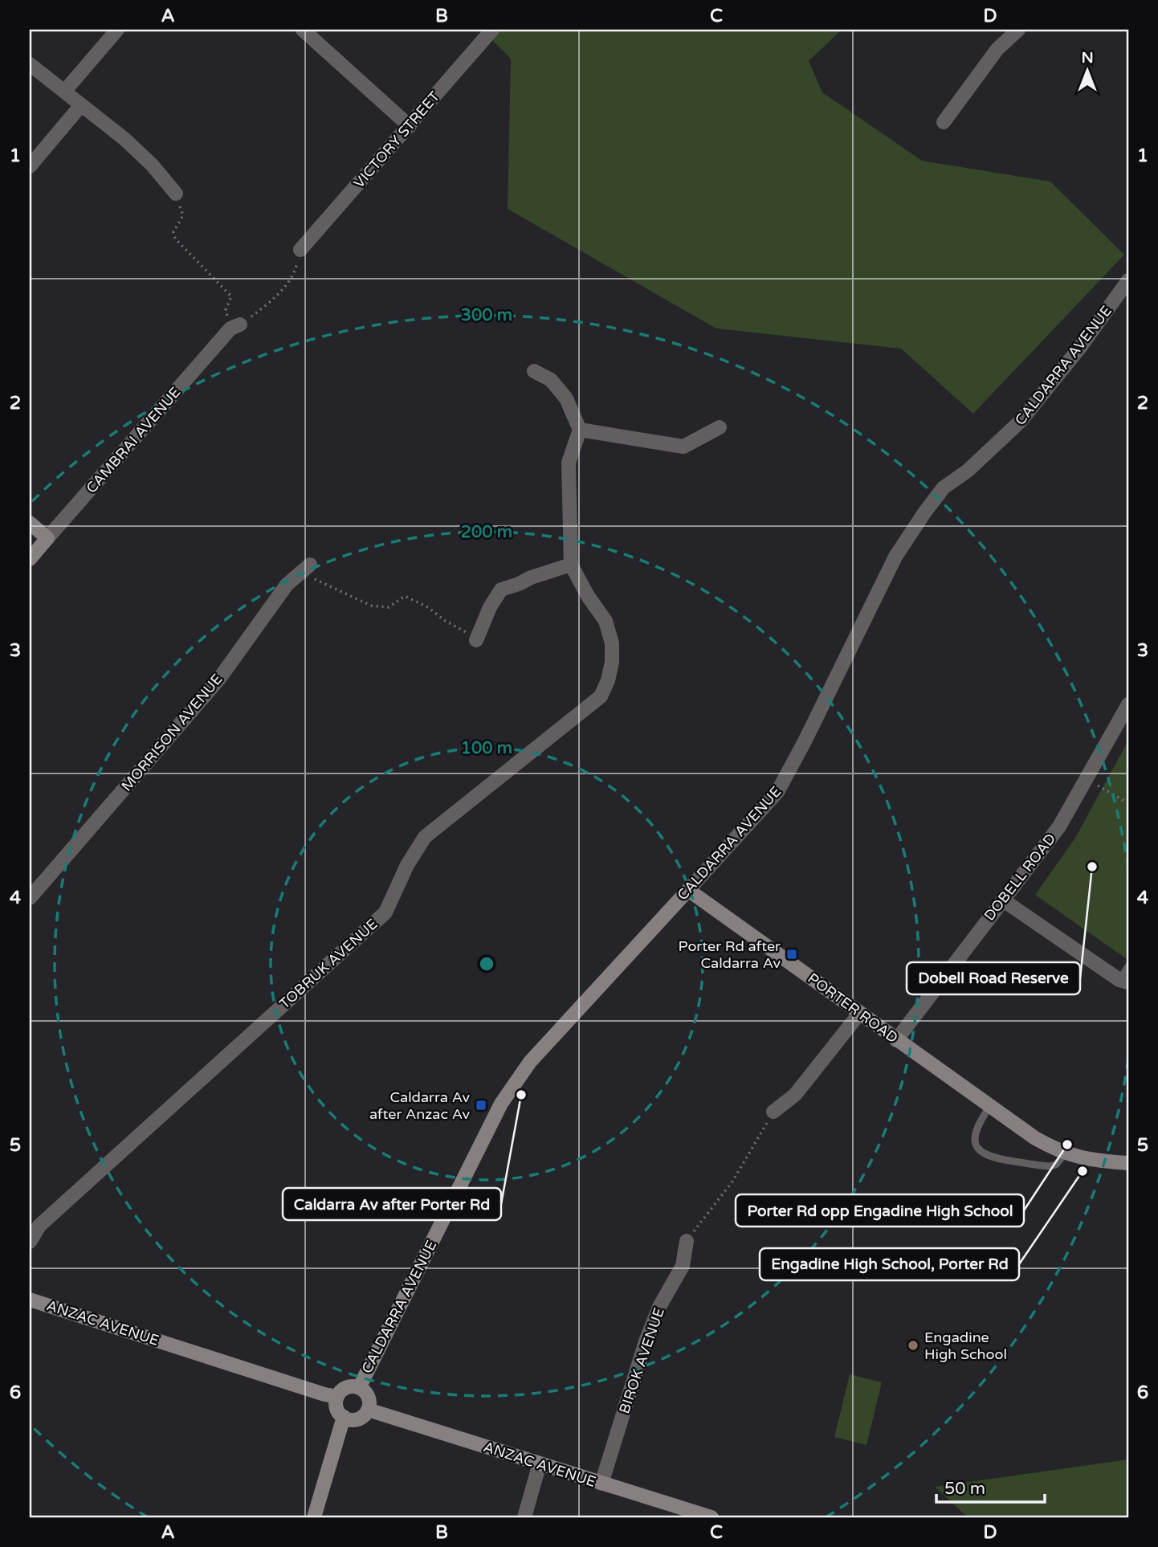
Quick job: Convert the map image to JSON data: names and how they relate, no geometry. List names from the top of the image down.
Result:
{
  "streets": {
    "street": [
      "VICTORY STREET",
      "CALDARRA AVENUE",
      "CAMBRAI AVENUE",
      "MORRISON AVENUE",
      "DOBELL ROAD",
      "TOBRUK AVENUE",
      "PORTER ROAD",
      "ANZAC AVENUE",
      "BIROK AVENUE"
    ]
  },
  "crossings": [
    ["CALDARRA AVENUE", "PORTER ROAD"],
    ["CALDARRA AVENUE", "ANZAC AVENUE"],
    ["DOBELL ROAD", "PORTER ROAD"],
    ["ANZAC AVENUE", "BIROK AVENUE"]
  ],
  "places": {
    "other": [
      "Dobell Road Reserve",
      "Caldarra Av after Porter Rd",
      "Porter Rd opp Engadine High School",
      "Engadine High School, Porter Rd",
      "Engadine High School"
    ],
    "transit": ["Porter Rd after Caldarra Av", "Caldarra Av after Anzac Av"]
  },
  "scale_bar": "50 m",
  "north": "top",
  "grid": {
    "columns": [
      "A",
      "B",
      "C",
      "D"
    ],
    "rows": [
      "1",
      "2",
      "3",
      "4",
      "5",
      "6"
    ]
  },
  "rings": ["300 m", "200 m", "100 m"]
}
